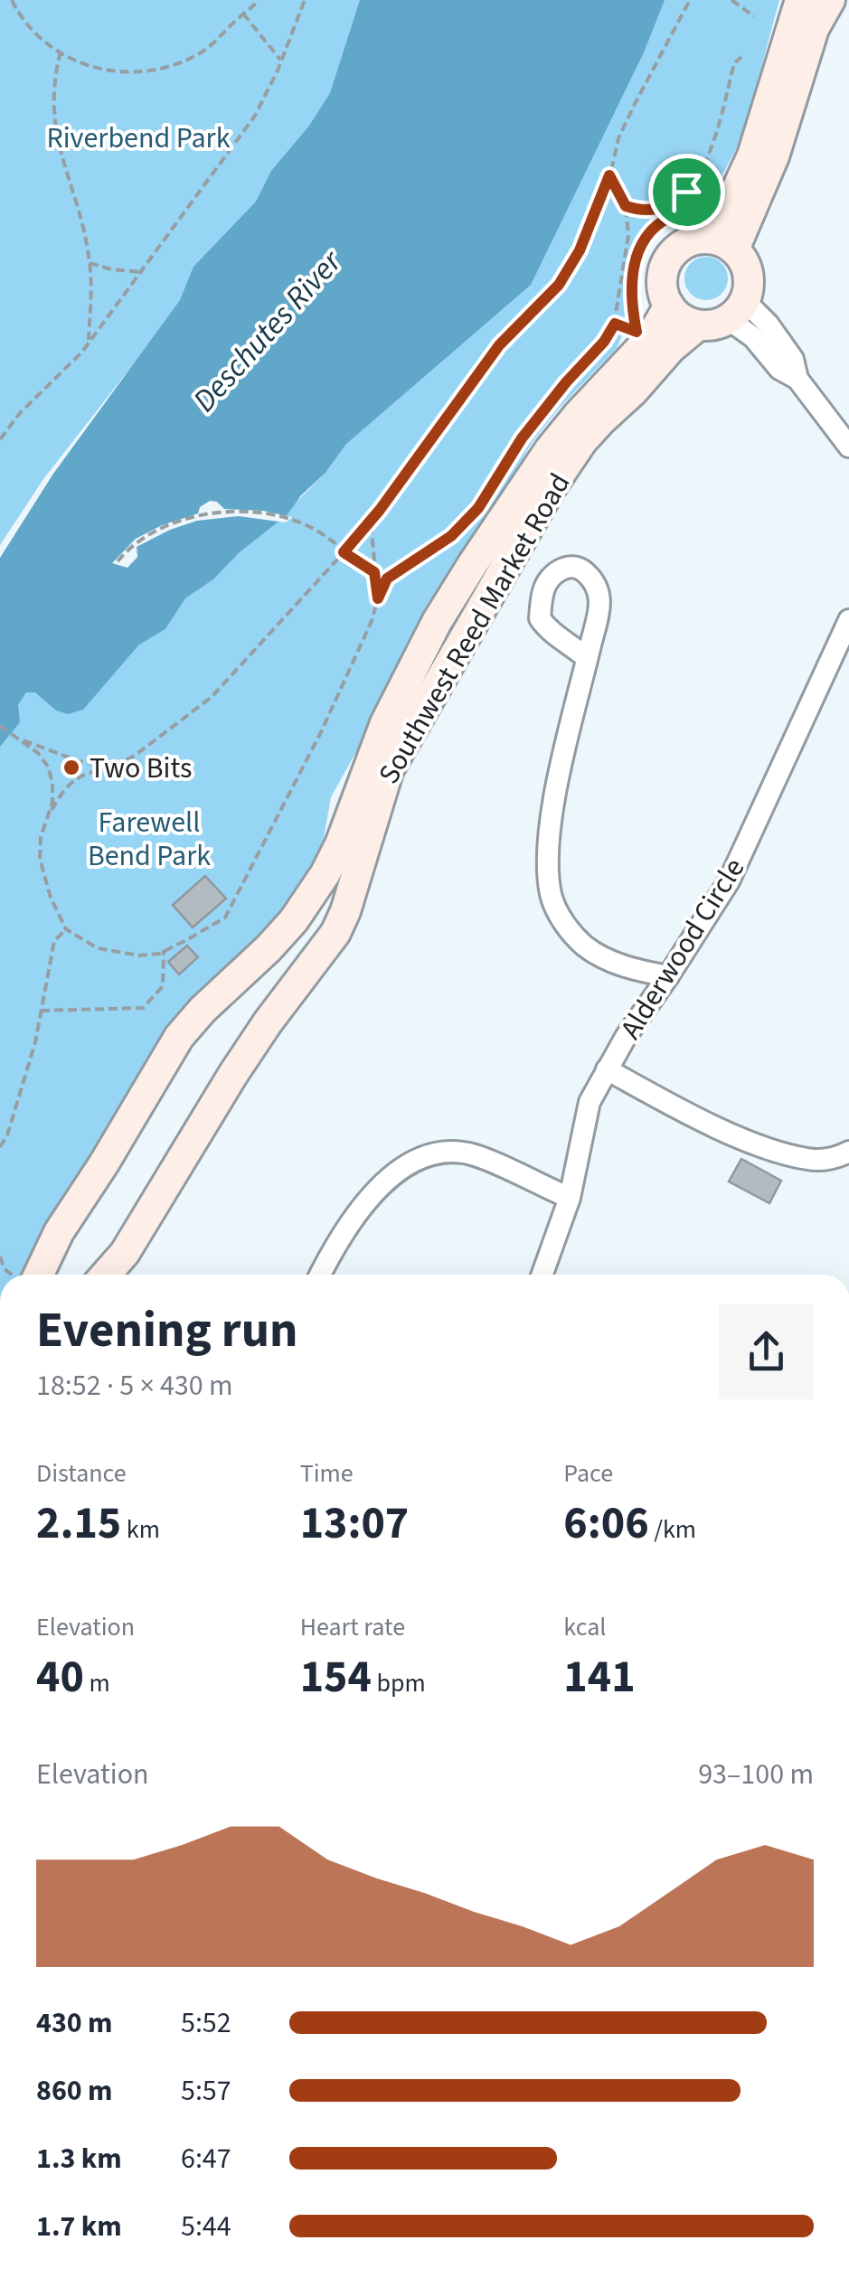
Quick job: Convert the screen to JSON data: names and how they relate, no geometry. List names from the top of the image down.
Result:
{
  "streets": {
    "main road": ["Southwest Reed Market Road"],
    "street": ["Alderwood Circle"]
  },
  "water": ["Deschutes River"],
  "parks": ["Riverbend Park", "Farewell Bend Park"],
  "places": ["Two Bits"],
  "page": {
    "heading": ["Evening run", "18:52 · 5 × 430 m"],
    "stats": [
      ["Distance", "2.15 km"],
      ["Time", "13:07"],
      ["Pace", "6:06 /km"],
      ["Elevation", "40 m"],
      ["Heart rate", "154 bpm"],
      ["kcal", "141"]
    ],
    "chart": ["Elevation", "93–100 m"],
    "list": [
      {
        "name": "430 m",
        "note": "5:52"
      },
      {
        "name": "860 m",
        "note": "5:57"
      },
      {
        "name": "1.3 km",
        "note": "6:47"
      },
      {
        "name": "1.7 km",
        "note": "5:44"
      }
    ]
  }
}
